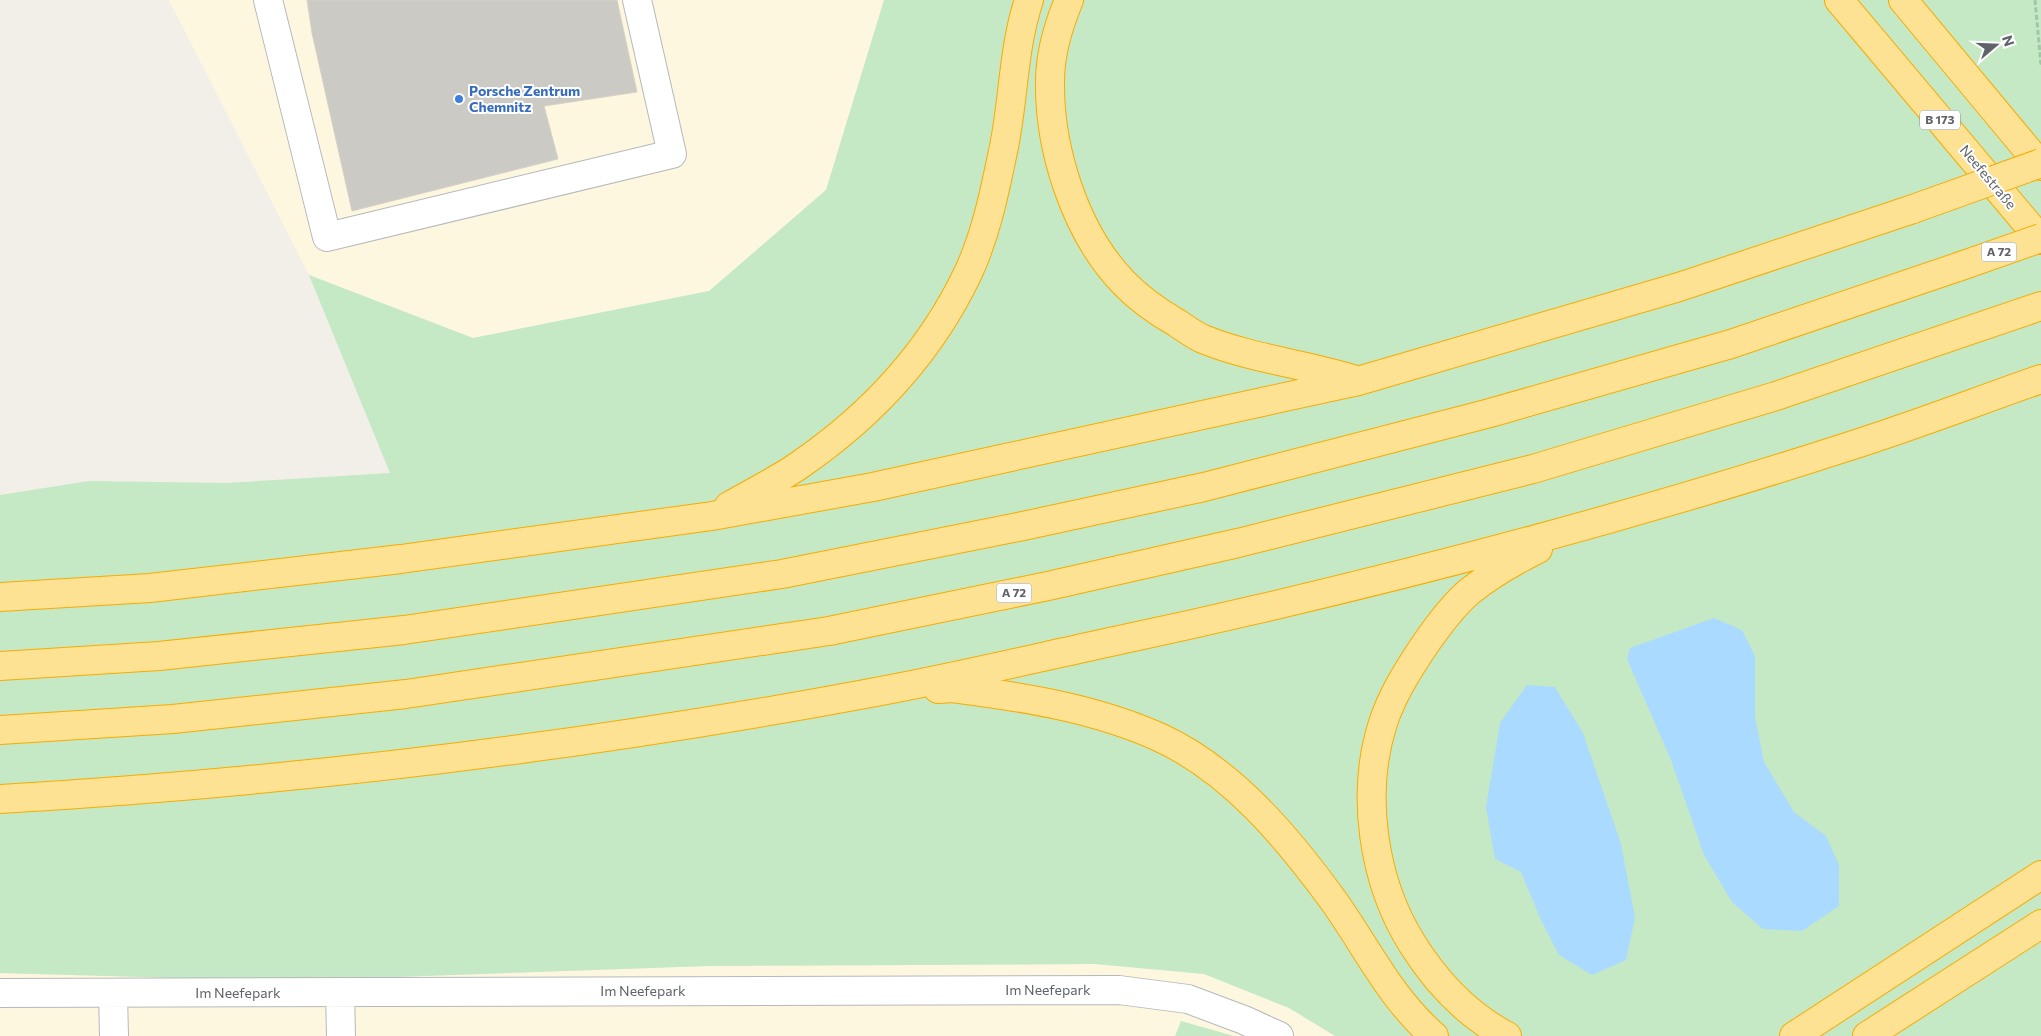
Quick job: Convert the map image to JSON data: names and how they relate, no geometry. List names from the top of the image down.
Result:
{
  "streets": {
    "highway": ["B 173", "Neefestraße", "A 72"],
    "street": ["Im Neefepark"]
  },
  "crossings": [
    ["Neefestraße", "A 72"]
  ],
  "places": ["Porsche Zentrum Chemnitz"],
  "north": "right"
}
